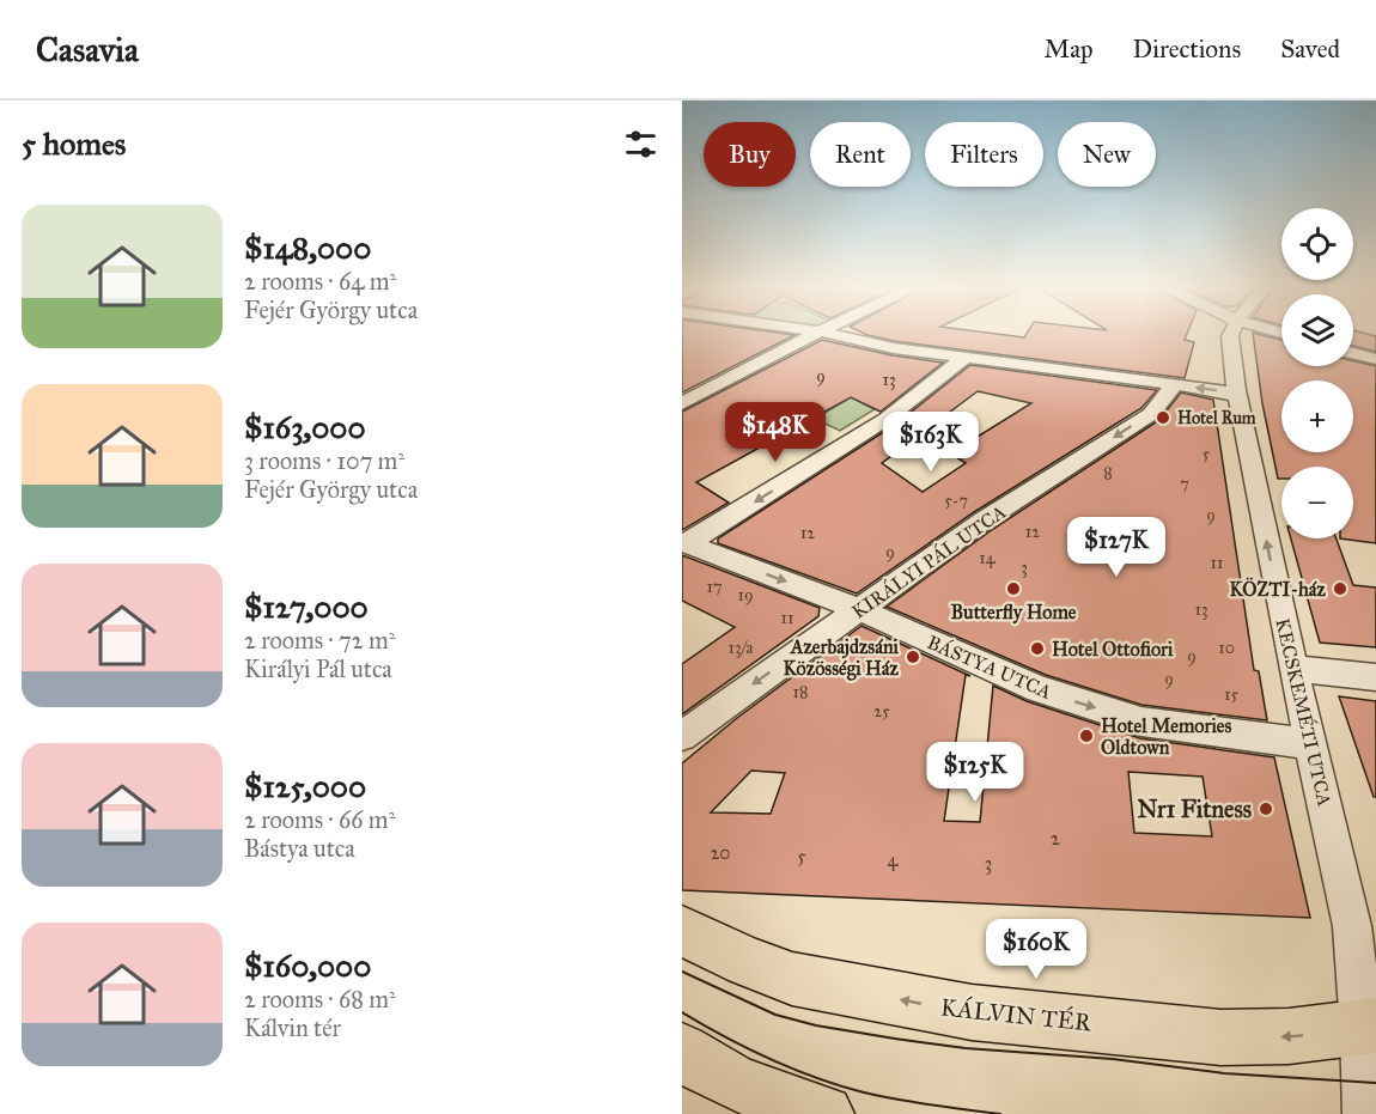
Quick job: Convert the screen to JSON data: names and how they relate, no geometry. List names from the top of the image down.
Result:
{
  "streets": {
    "main road": ["KÁLVIN TÉR"],
    "street": ["KIRÁLYI PÁL UTCA", "BÁSTYA UTCA", "KECSKEMÉTI UTCA"]
  },
  "crossings": [
    ["KIRÁLYI PÁL UTCA", "BÁSTYA UTCA"],
    ["BÁSTYA UTCA", "KECSKEMÉTI UTCA"],
    ["KECSKEMÉTI UTCA", "KÁLVIN TÉR"]
  ],
  "one_way": ["BÁSTYA UTCA", "KECSKEMÉTI UTCA", "KÁLVIN TÉR"],
  "places": [
    "Hotel Rum",
    "Butterfly Home",
    "KÖZTI-ház",
    "Hotel Ottofiori",
    "Azerbajdzsáni Közösségi Ház",
    "Hotel Memories Oldtown",
    "Nr1 Fitness"
  ],
  "house_numbers": [
    "9",
    "13",
    "5",
    "8",
    "7",
    "5-7",
    "9",
    "12",
    "12",
    "9",
    "14",
    "11",
    "3",
    "17",
    "19",
    "13",
    "11",
    "13/a",
    "10",
    "9",
    "9",
    "18",
    "15",
    "25",
    "2",
    "20",
    "5",
    "4",
    "3"
  ],
  "page": {
    "header": "Casavia",
    "nav": ["Map", "Directions", "Saved"],
    "heading": "5 homes",
    "chip": [
      "Buy",
      "Rent",
      "Filters",
      "New"
    ],
    "list": [
      {
        "name": "$148,000",
        "note": "2 rooms · 64 m² · Fejér György utca"
      },
      {
        "name": "$163,000",
        "note": "3 rooms · 107 m² · Fejér György utca"
      },
      {
        "name": "$127,000",
        "note": "2 rooms · 72 m² · Királyi Pál utca"
      },
      {
        "name": "$125,000",
        "note": "2 rooms · 66 m² · Bástya utca"
      },
      {
        "name": "$160,000",
        "note": "2 rooms · 68 m² · Kálvin tér"
      }
    ],
    "map_buttons": ["+", "−"],
    "price": [
      "$148K",
      "$163K",
      "$127K",
      "$125K",
      "$160K"
    ]
  }
}
